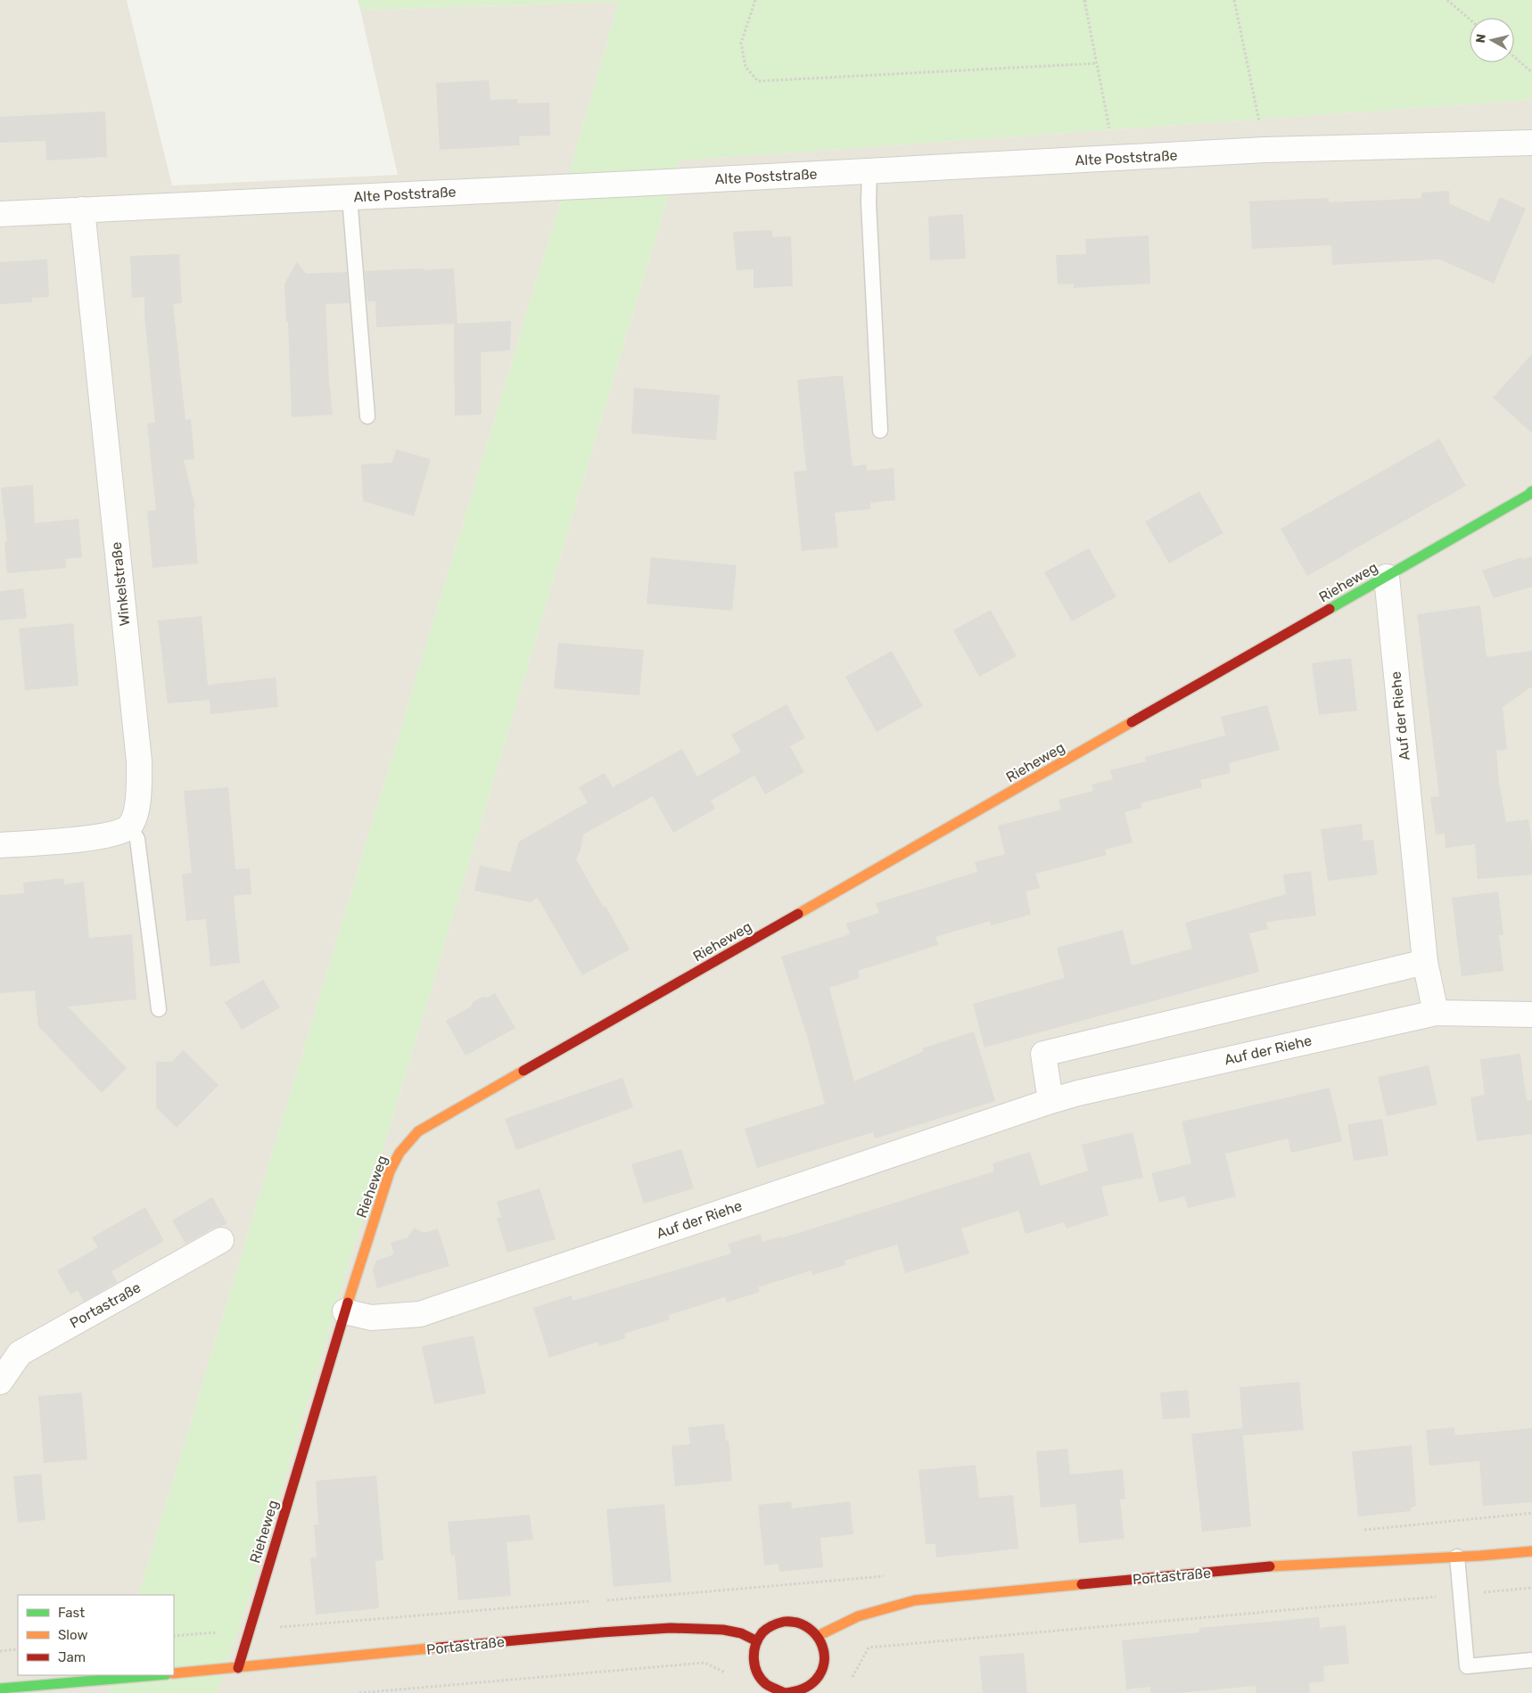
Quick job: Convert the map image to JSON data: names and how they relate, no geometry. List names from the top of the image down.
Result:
{
  "streets": {
    "street": [
      "Alte Poststraße",
      "Rieheweg",
      "Winkelstraße",
      "Auf der Riehe",
      "Portastraße"
    ]
  },
  "crossings": [
    ["Alte Poststraße", "Winkelstraße"],
    ["Rieheweg", "Auf der Riehe"],
    ["Rieheweg", "Portastraße"]
  ],
  "legend": ["Fast", "Slow", "Jam"],
  "north": "left"
}
